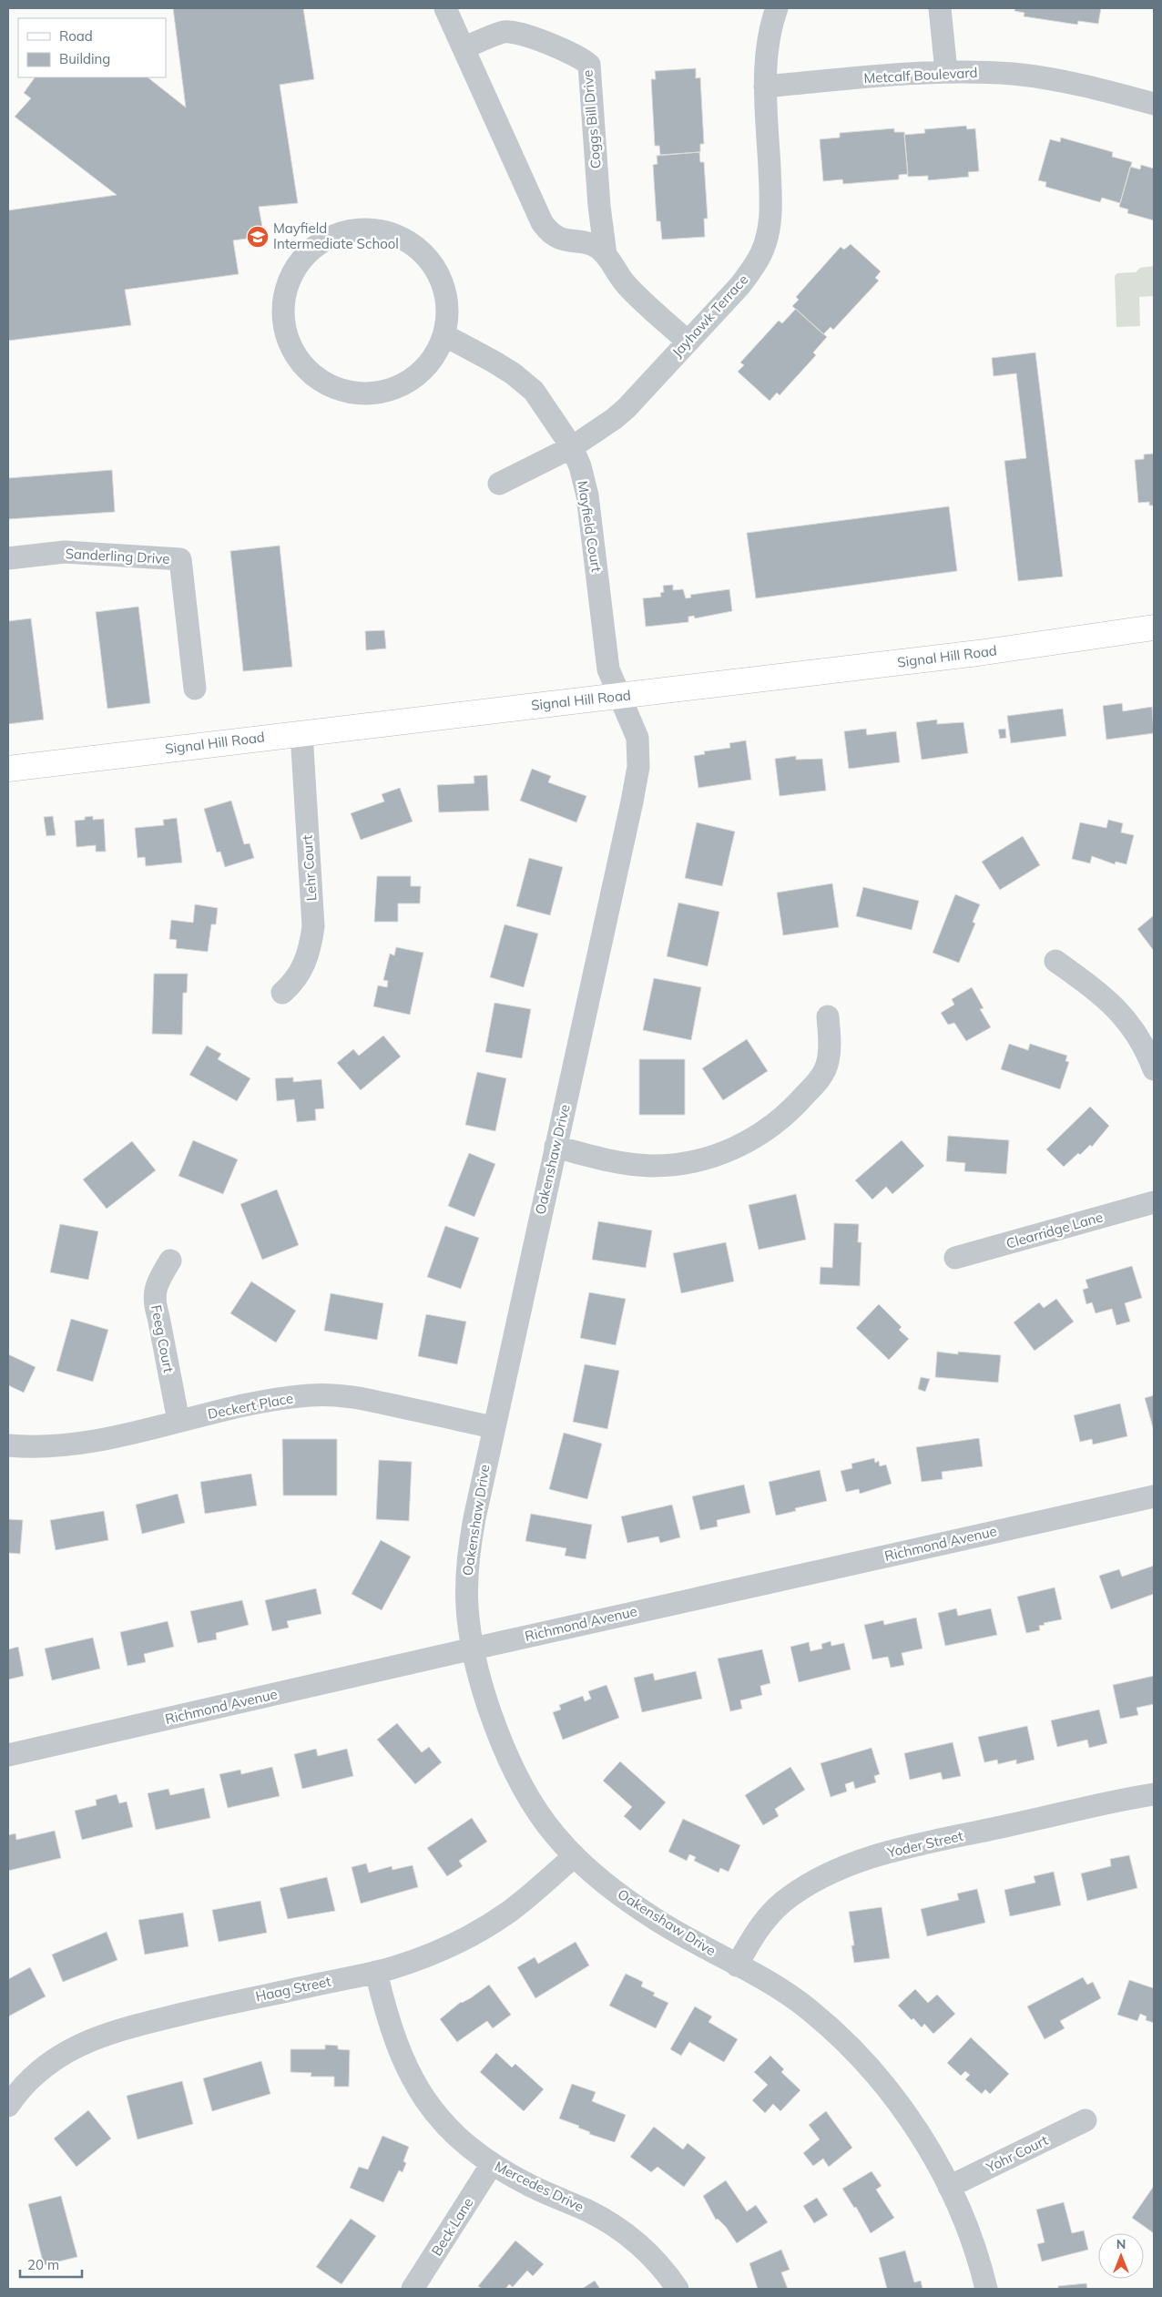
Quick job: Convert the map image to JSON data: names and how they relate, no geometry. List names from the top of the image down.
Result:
{
  "streets": {
    "main road": ["Signal Hill Road"],
    "street": [
      "Metcalf Boulevard",
      "Coggs Bill Drive",
      "Jayhawk Terrace",
      "Mayfield Court",
      "Sanderling Drive",
      "Lehr Court",
      "Oakenshaw Drive",
      "Clearridge Lane",
      "Feeg Court",
      "Deckert Place",
      "Richmond Avenue",
      "Yoder Street",
      "Haag Street",
      "Yohr Court",
      "Mercedes Drive",
      "Beck Lane"
    ]
  },
  "crossings": [
    ["Metcalf Boulevard", "Jayhawk Terrace"],
    ["Coggs Bill Drive", "Jayhawk Terrace"],
    ["Jayhawk Terrace", "Mayfield Court"],
    ["Mayfield Court", "Signal Hill Road"],
    ["Mayfield Court", "Oakenshaw Drive"],
    ["Signal Hill Road", "Lehr Court"],
    ["Signal Hill Road", "Oakenshaw Drive"],
    ["Oakenshaw Drive", "Deckert Place"],
    ["Oakenshaw Drive", "Richmond Avenue"],
    ["Oakenshaw Drive", "Yoder Street"],
    ["Oakenshaw Drive", "Haag Street"],
    ["Oakenshaw Drive", "Yohr Court"],
    ["Feeg Court", "Deckert Place"],
    ["Haag Street", "Mercedes Drive"],
    ["Mercedes Drive", "Beck Lane"]
  ],
  "places": {
    "school or university": ["Mayfield Intermediate School"]
  },
  "legend": ["Road", "Building"],
  "scale_bar": "20 m",
  "north": "top"
}
